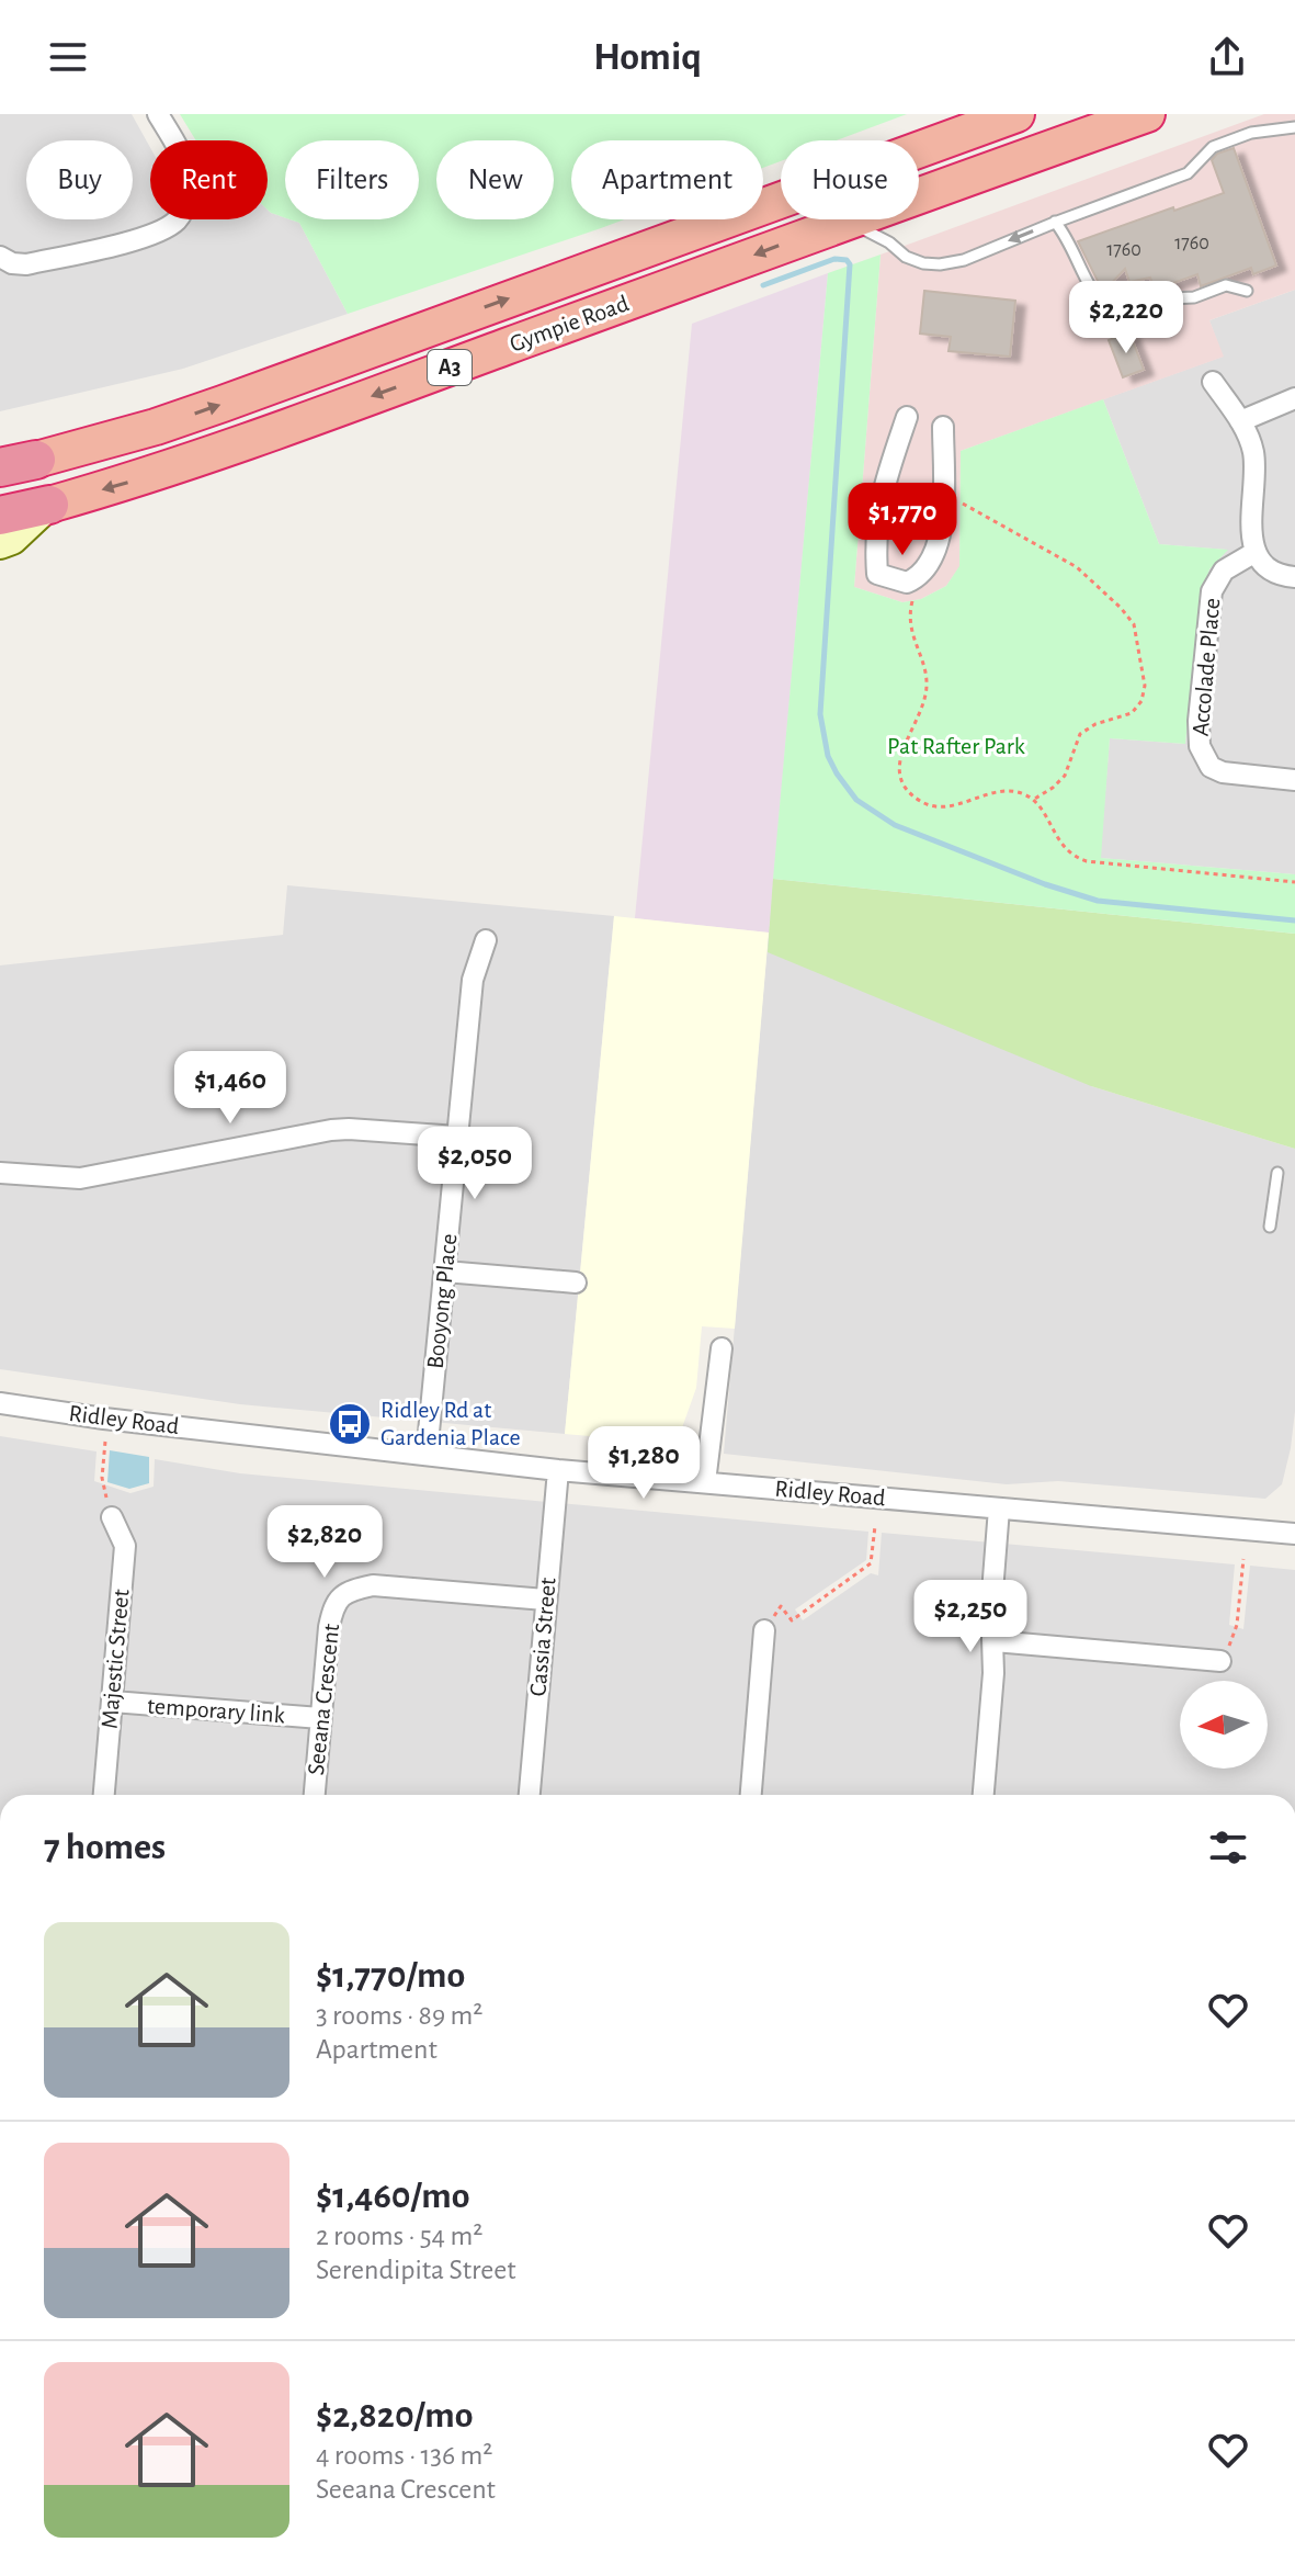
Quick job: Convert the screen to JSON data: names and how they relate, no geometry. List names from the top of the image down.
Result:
{
  "streets": {
    "highway": ["Gympie Road", "A3"],
    "street": [
      "Accolade Place",
      "Booyong Place",
      "Ridley Road",
      "Cassia Street",
      "Majestic Street",
      "Seeana Crescent",
      "temporary link"
    ]
  },
  "crossings": [
    ["Booyong Place", "Ridley Road"],
    ["Ridley Road", "Cassia Street"],
    ["Cassia Street", "Seeana Crescent"],
    ["Majestic Street", "temporary link"],
    ["Seeana Crescent", "temporary link"]
  ],
  "parks": ["Pat Rafter Park"],
  "places": {
    "bus stop": ["Ridley Rd at Gardenia Place"]
  },
  "house_numbers": ["1760", "1760"],
  "north": "left",
  "page": {
    "header": "Homiq",
    "chip": [
      "Buy",
      "Rent",
      "Filters",
      "New",
      "Apartment",
      "House"
    ],
    "price": [
      "$2,220",
      "$1,770",
      "$1,460",
      "$2,050",
      "$1,280",
      "$2,820",
      "$2,250"
    ],
    "heading": "7 homes",
    "list": [
      {
        "name": "$1,770/mo",
        "note": "3 rooms · 89 m² · Apartment"
      },
      {
        "name": "$1,460/mo",
        "note": "2 rooms · 54 m² · Serendipita Street"
      },
      {
        "name": "$2,820/mo",
        "note": "4 rooms · 136 m² · Seeana Crescent"
      }
    ]
  }
}
